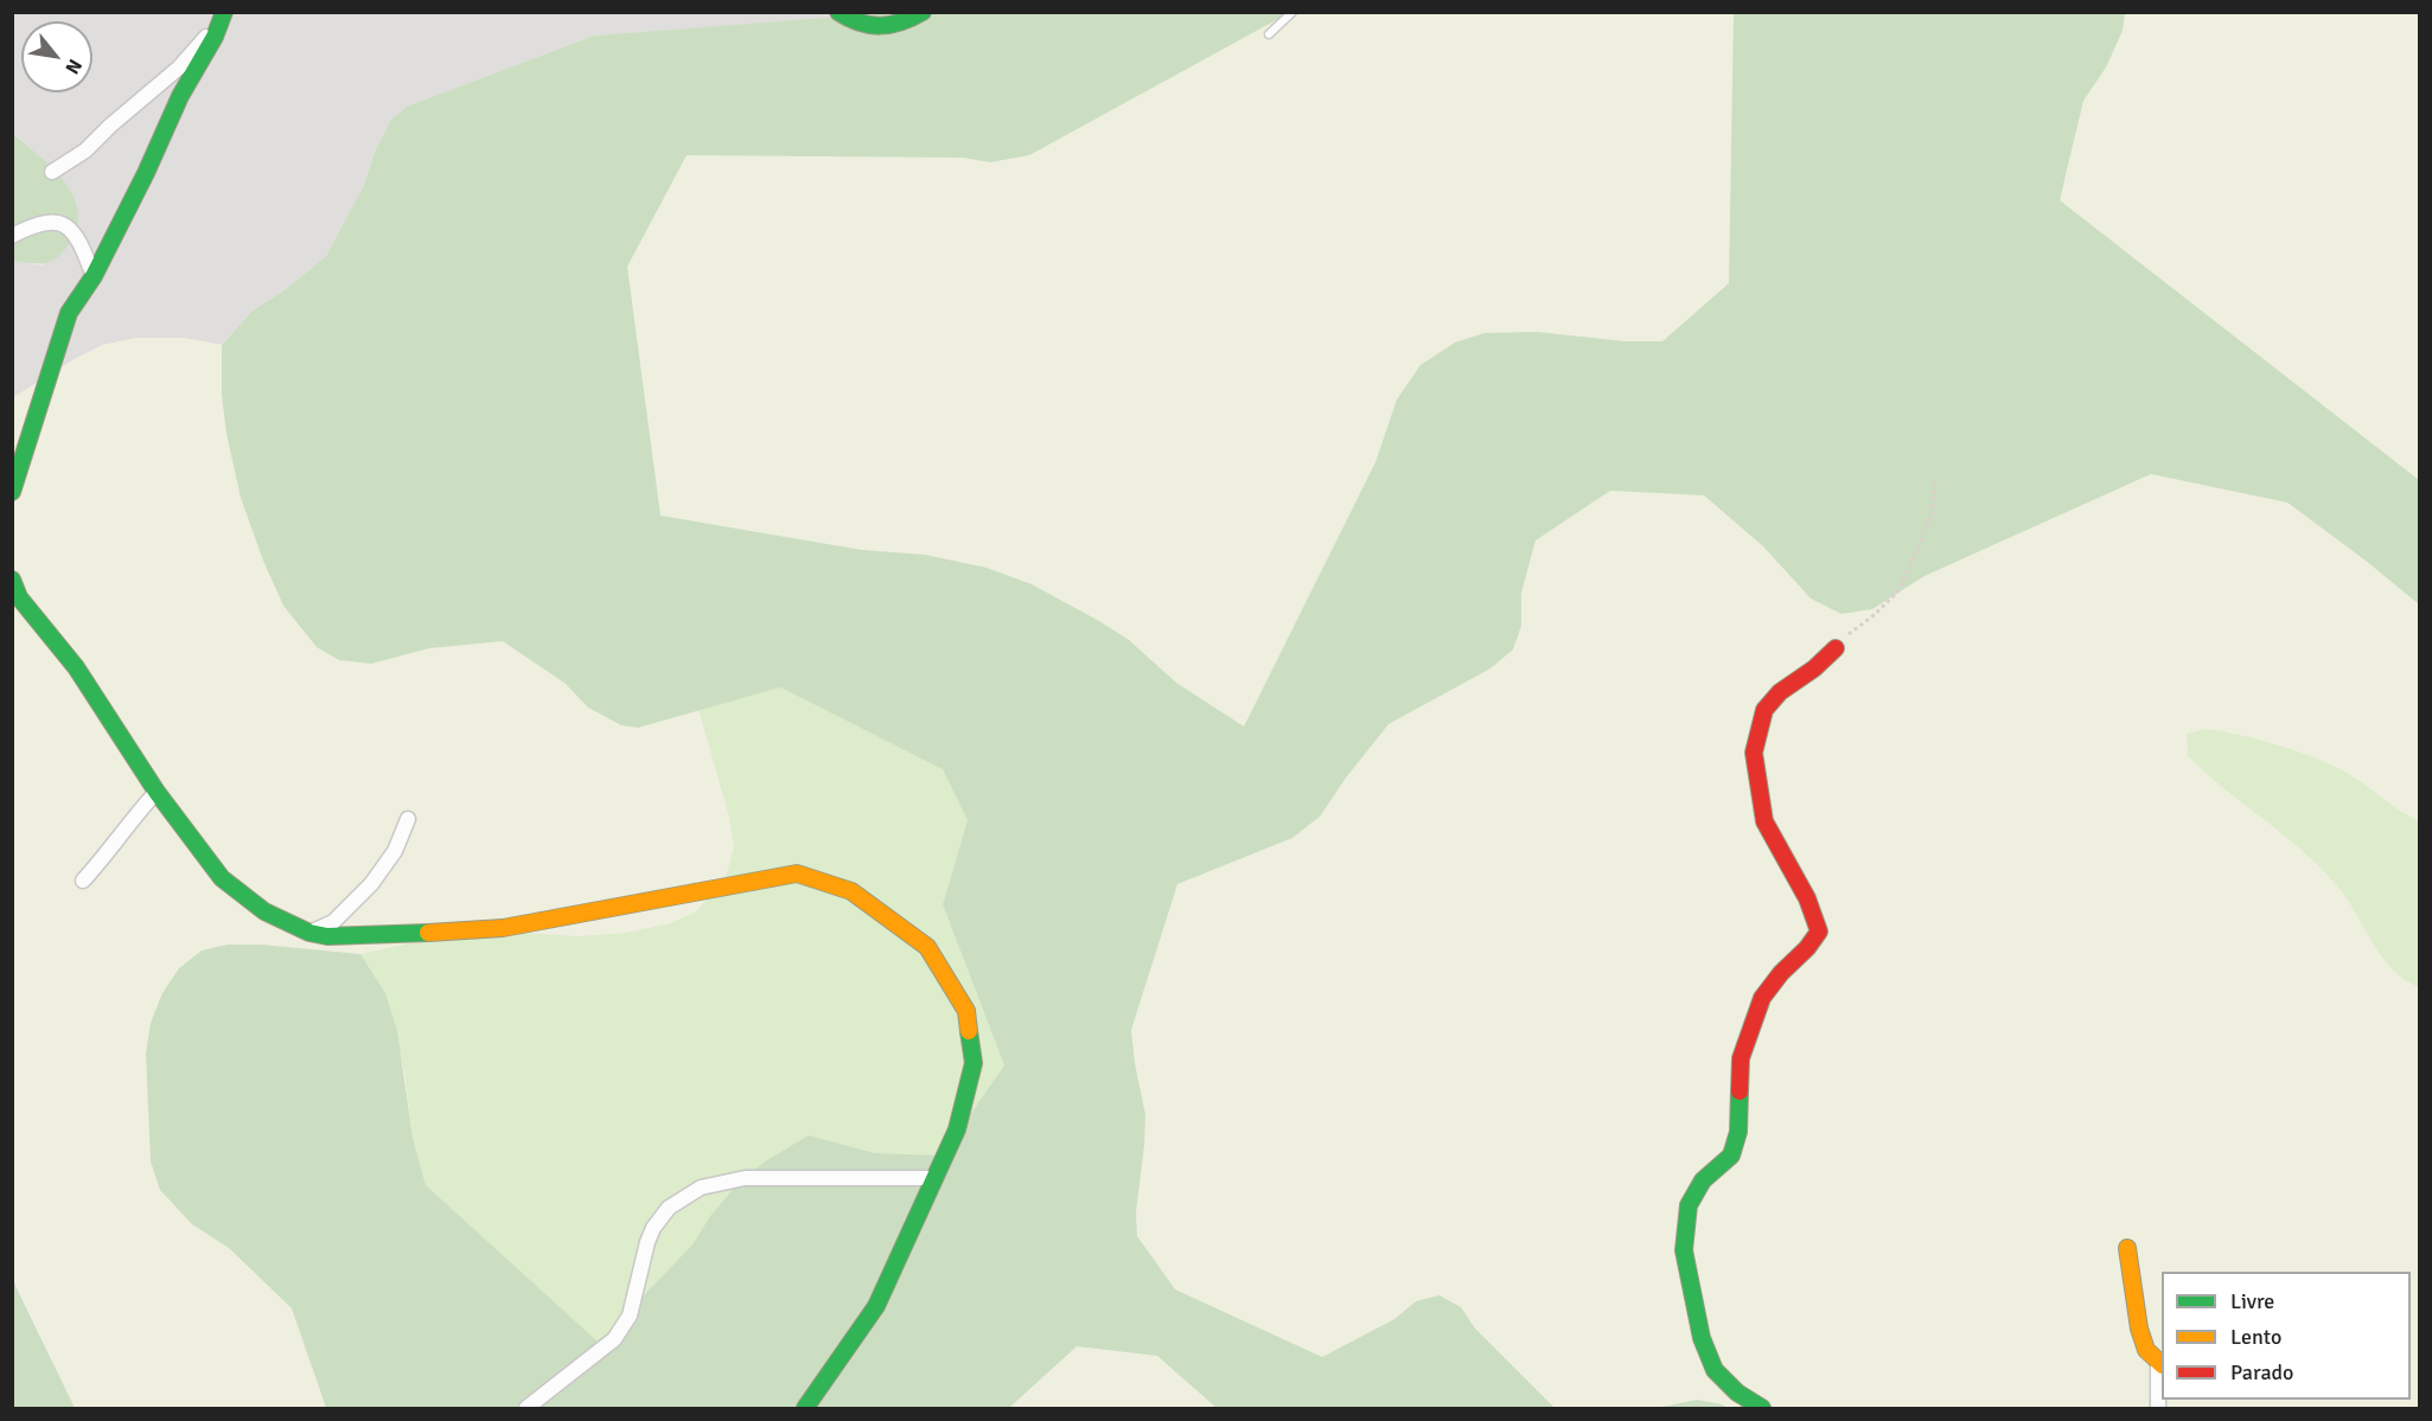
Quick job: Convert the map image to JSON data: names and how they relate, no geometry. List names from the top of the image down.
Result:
{
  "legend": ["Livre", "Lento", "Parado"],
  "north": "bottom right"
}
